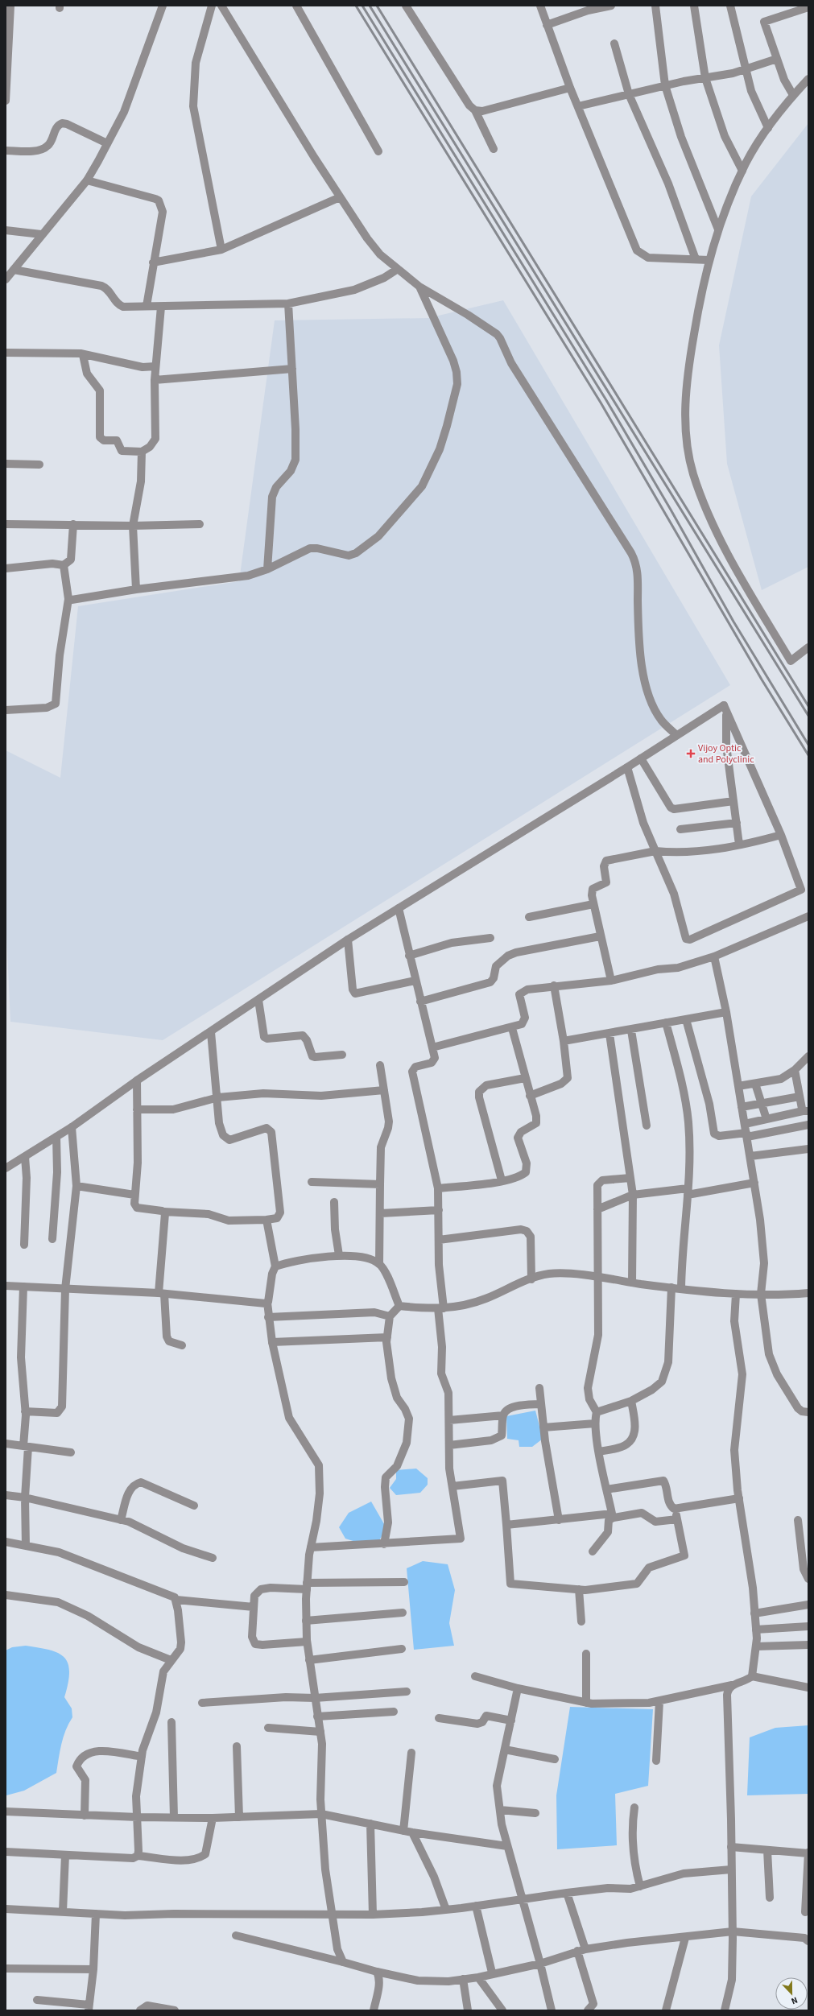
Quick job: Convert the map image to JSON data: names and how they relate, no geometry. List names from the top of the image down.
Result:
{
  "places": {
    "health": ["Vijoy Optic and Polyclinic"]
  },
  "north": "bottom"
}
